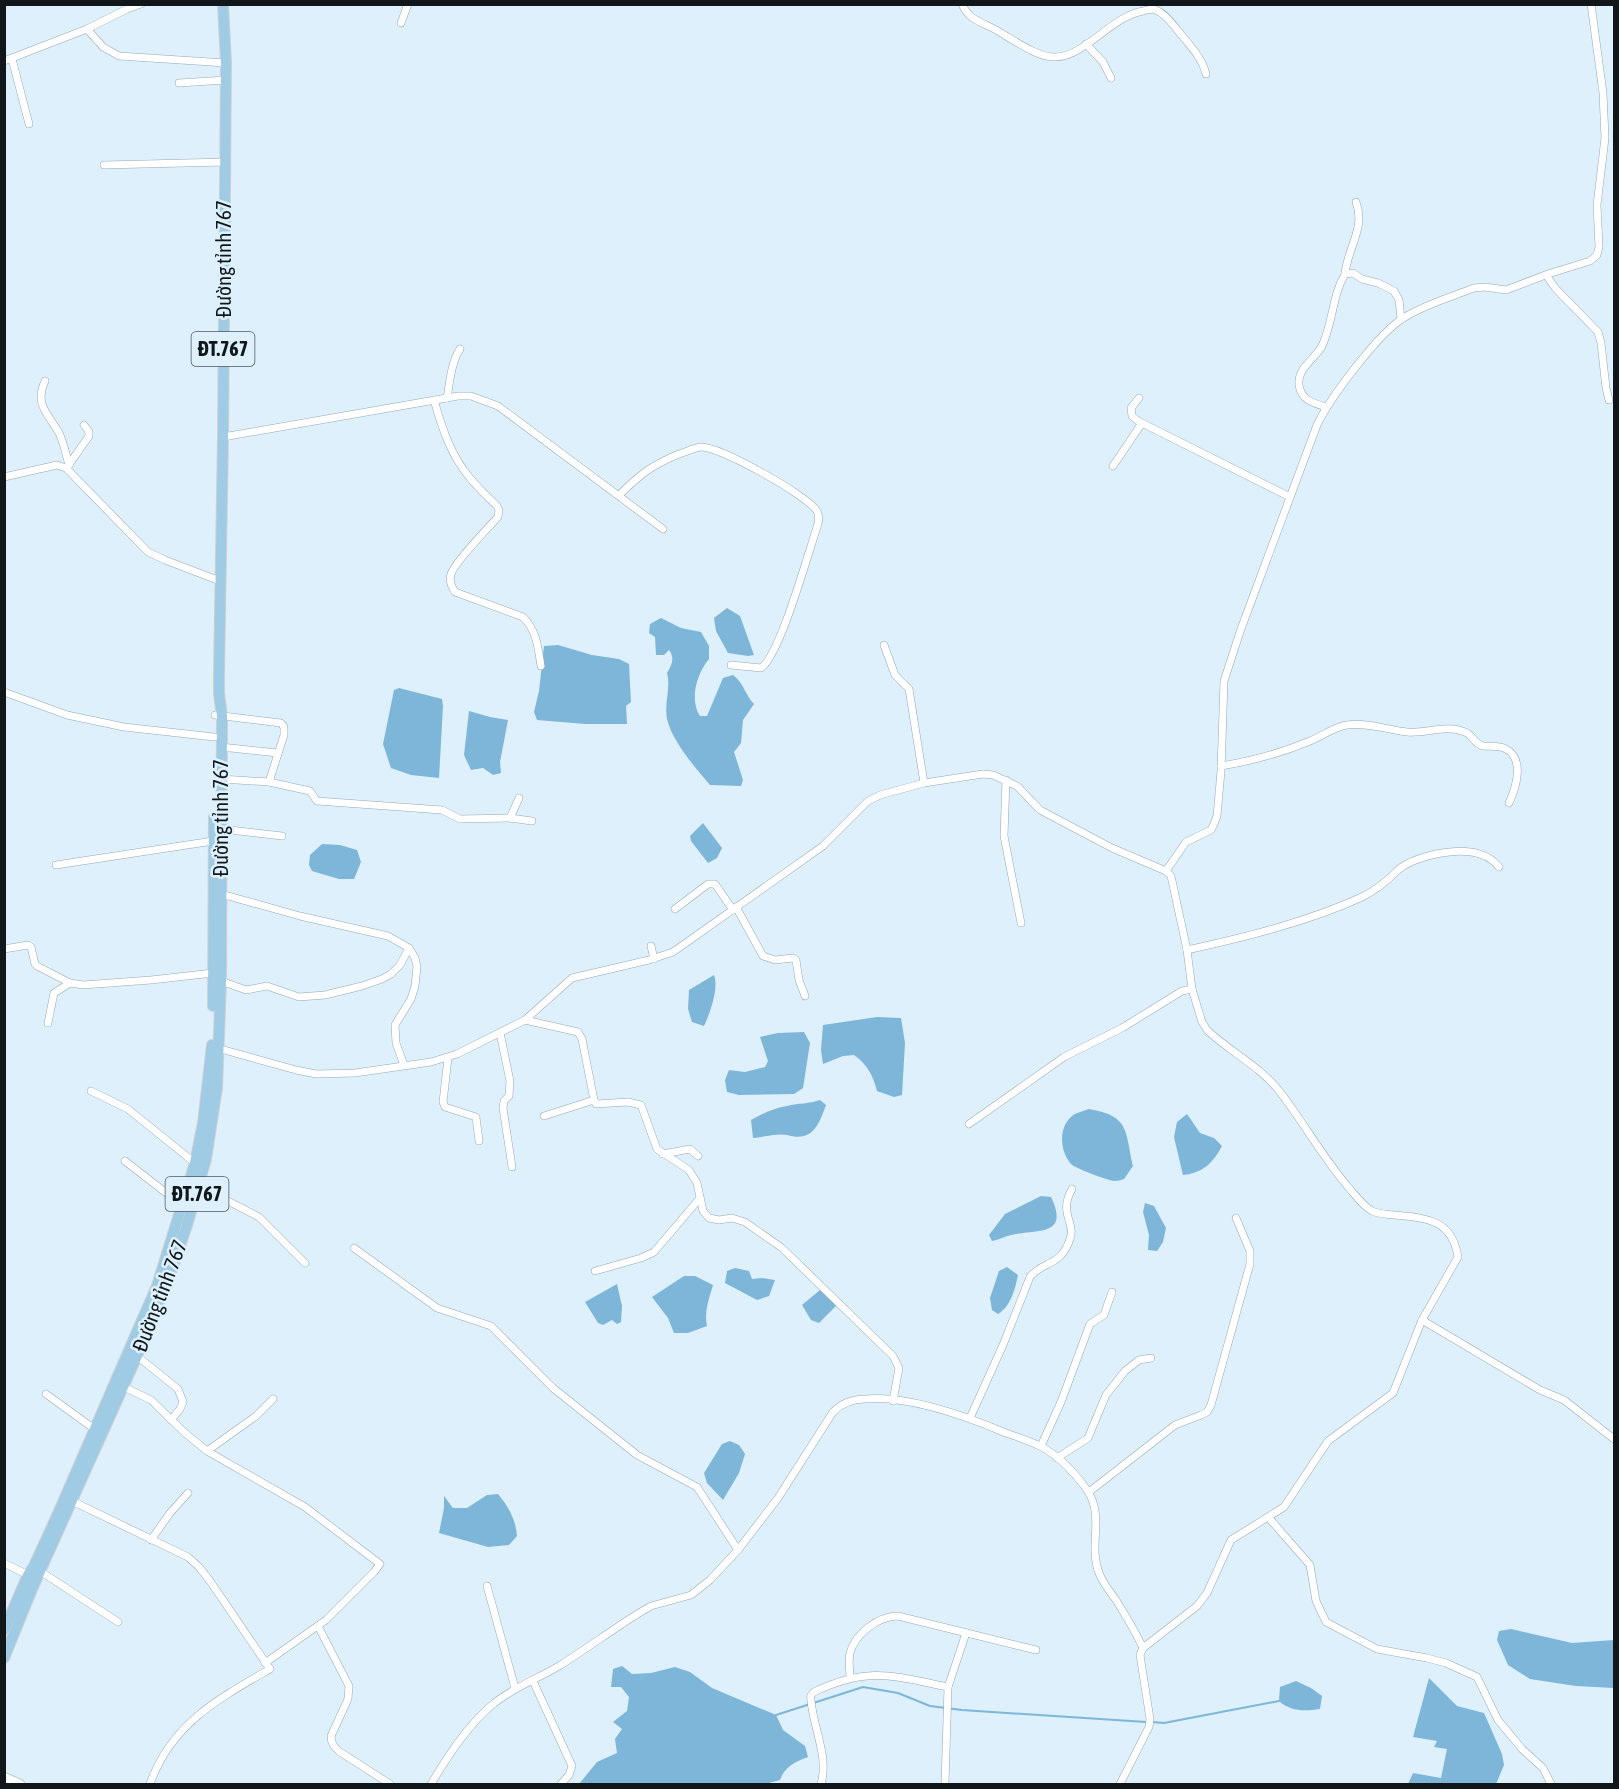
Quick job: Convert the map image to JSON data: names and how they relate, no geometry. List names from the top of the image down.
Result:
{
  "streets": {
    "main road": ["Đường tỉnh 767", "ĐT.767"]
  }
}
